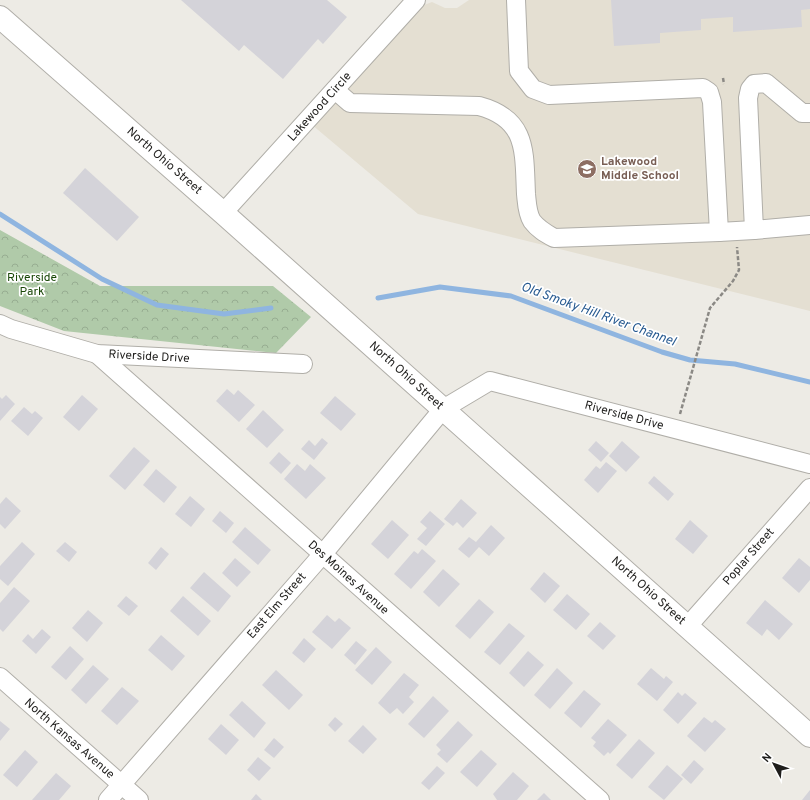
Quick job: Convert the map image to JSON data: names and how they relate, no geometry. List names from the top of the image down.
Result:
{
  "streets": {
    "main road": ["North Ohio Street"],
    "street": [
      "Lakewood Circle",
      "Riverside Drive",
      "Poplar Street",
      "Des Moines Avenue",
      "East Elm Street",
      "North Kansas Avenue"
    ]
  },
  "crossings": [
    ["Lakewood Circle", "North Ohio Street"],
    ["North Ohio Street", "Riverside Drive"],
    ["North Ohio Street", "Poplar Street"],
    ["North Ohio Street", "East Elm Street"],
    ["Riverside Drive", "Des Moines Avenue"],
    ["Riverside Drive", "East Elm Street"],
    ["Des Moines Avenue", "East Elm Street"],
    ["East Elm Street", "North Kansas Avenue"]
  ],
  "water": ["Old Smoky Hill River Channel"],
  "parks": ["Riverside Park"],
  "places": {
    "school or university": ["Lakewood Middle School"]
  },
  "north": "top left"
}
